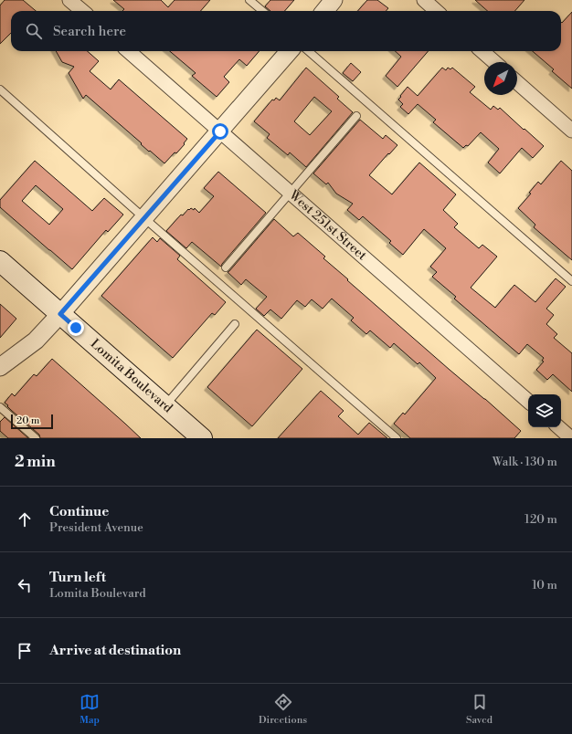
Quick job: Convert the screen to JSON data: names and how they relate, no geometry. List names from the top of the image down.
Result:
{
  "streets": {
    "main road": ["Lomita Boulevard"],
    "street": ["West 251st Street"]
  },
  "scale_bar": "20 m",
  "north": "bottom left",
  "page": {
    "search": "Search here",
    "scale": "20 m",
    "heading": ["2 min", "Walk · 130 m"],
    "list": [
      ["Continue", "President Avenue", "120 m"],
      ["Turn left", "Lomita Boulevard", "10 m"],
      "Arrive at destination"
    ],
    "nav": ["Map", "Directions", "Saved"]
  }
}
